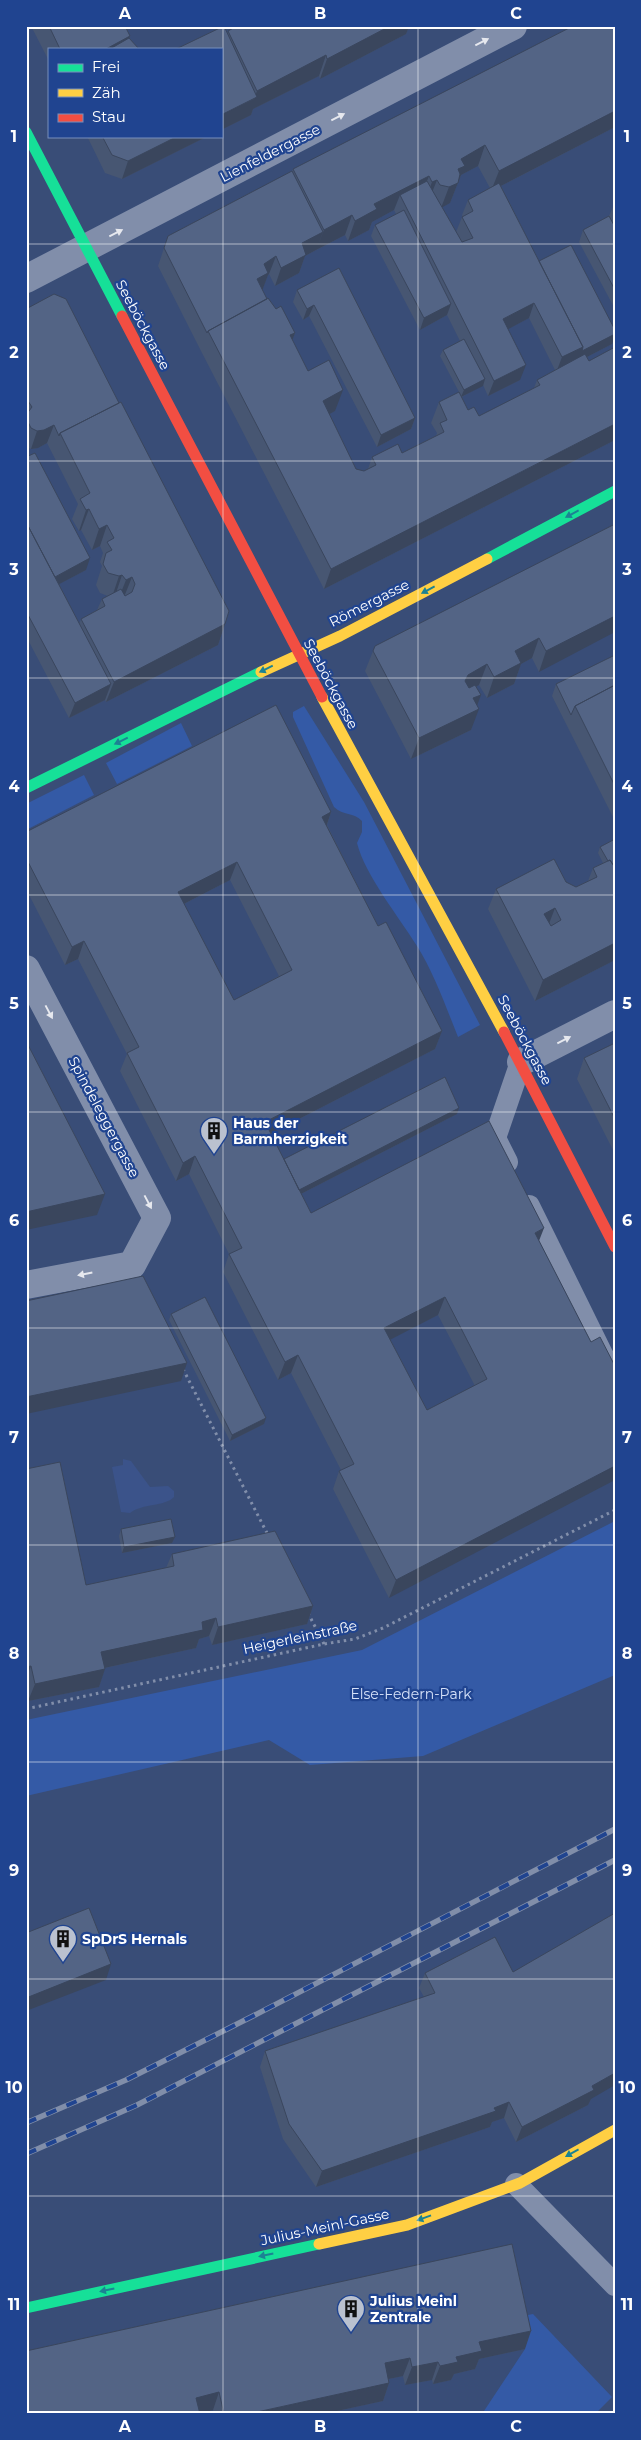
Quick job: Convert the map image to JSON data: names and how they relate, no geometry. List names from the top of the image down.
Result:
{
  "streets": {
    "street": [
      "Lienfeldergasse",
      "Seeböckgasse",
      "Römergasse",
      "Spindeleggergasse",
      "Julius-Meinl-Gasse"
    ],
    "path": ["Heigerleinstraße"]
  },
  "crossings": [
    ["Lienfeldergasse", "Seeböckgasse"],
    ["Seeböckgasse", "Römergasse"]
  ],
  "one_way": ["Lienfeldergasse", "Römergasse", "Julius-Meinl-Gasse"],
  "parks": ["Else-Federn-Park"],
  "places": {
    "building": ["Haus der Barmherzigkeit", "SpDrS Hernals", "Julius Meinl Zentrale"]
  },
  "legend": ["Frei", "Zäh", "Stau"],
  "grid": {
    "columns": ["A", "B", "C"],
    "rows": [
      "1",
      "2",
      "3",
      "4",
      "5",
      "6",
      "7",
      "8",
      "9",
      "10",
      "11"
    ]
  }
}
